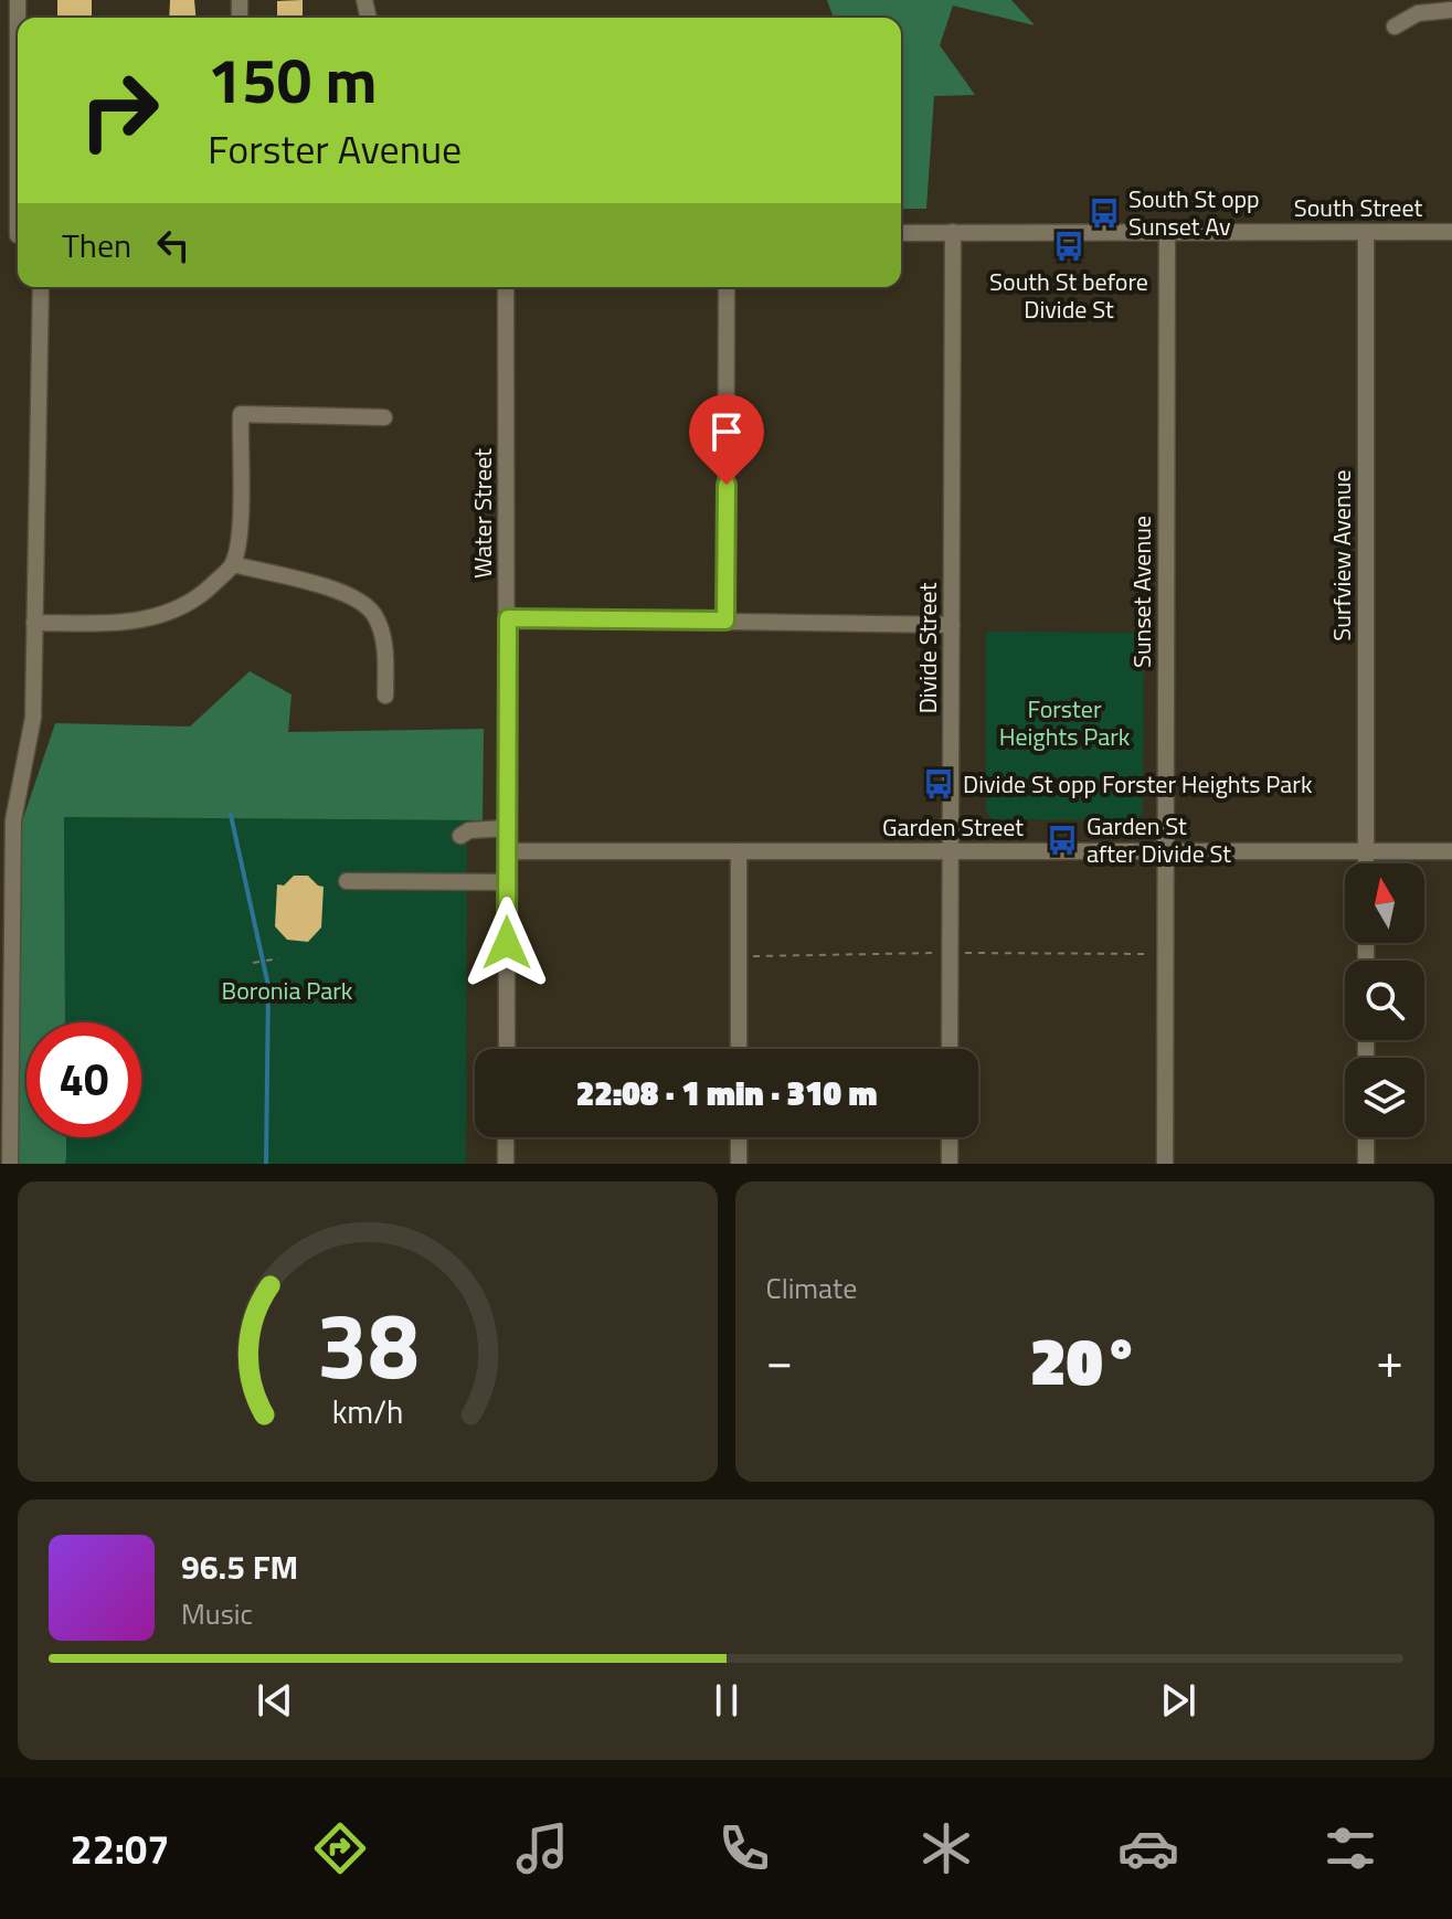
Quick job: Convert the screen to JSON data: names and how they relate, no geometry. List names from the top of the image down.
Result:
{
  "streets": {
    "street": [
      "South Street",
      "Water Street",
      "Surfview Avenue",
      "Sunset Avenue",
      "Divide Street",
      "Garden Street"
    ]
  },
  "crossings": [
    ["South Street", "Surfview Avenue"],
    ["South Street", "Sunset Avenue"],
    ["South Street", "Divide Street"],
    ["Water Street", "Garden Street"],
    ["Surfview Avenue", "Garden Street"],
    ["Sunset Avenue", "Garden Street"],
    ["Divide Street", "Garden Street"]
  ],
  "parks": ["Forster Heights Park", "Boronia Park"],
  "places": {
    "bus stop": [
      "South St opp Sunset Av",
      "South St before Divide St",
      "Divide St opp Forster Heights Park",
      "Garden St after Divide St"
    ]
  },
  "north": "top",
  "page": {
    "turn": ["150 m", "Forster Avenue"],
    "then": "Then",
    "limit": "40",
    "trip": "22:08 · 1 min · 310 m",
    "tile": "Climate",
    "heat": ["−", "20°", "+"],
    "song": ["96.5 FM", "Music"],
    "tabs": "22:07",
    "gauge": ["38", "km/h"]
  }
}
